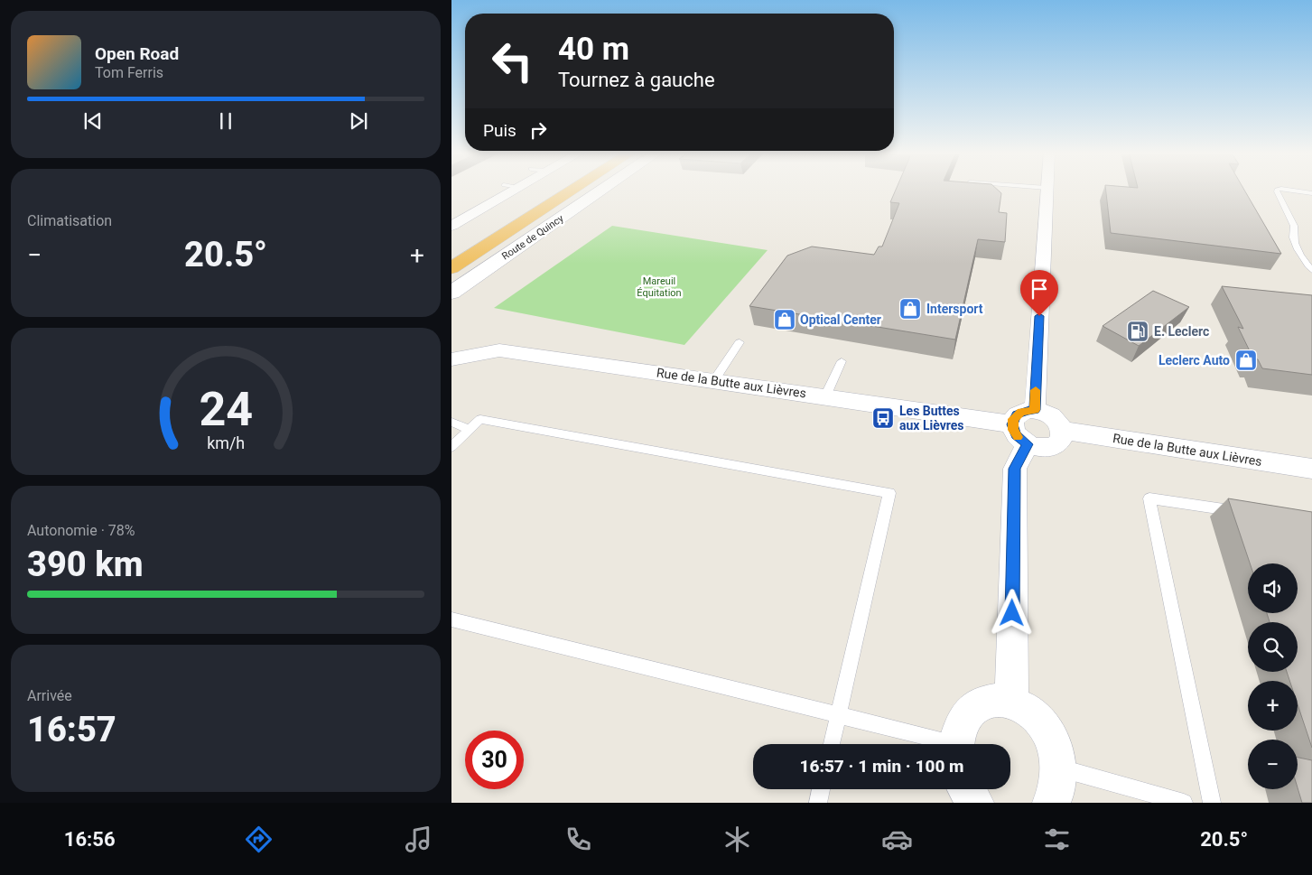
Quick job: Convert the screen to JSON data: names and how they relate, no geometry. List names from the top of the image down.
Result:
{
  "streets": {
    "street": ["Route de Quincy", "Rue de la Butte aux Lièvres"]
  },
  "parks": ["Mareuil Équitation"],
  "places": {
    "shop": ["Intersport", "Optical Center", "Leclerc Auto"],
    "fuel station": ["E. Leclerc"],
    "bus stop": ["Les Buttes aux Lièvres"]
  },
  "page": {
    "turn": ["40 m", "Tournez à gauche"],
    "song": ["Open Road", "Tom Ferris"],
    "then": "Puis",
    "tile": [
      "Climatisation",
      ["Autonomie · 78%", "390 km"],
      ["Arrivée", "16:57"]
    ],
    "heat": ["−", "20.5°", "+"],
    "map_buttons": ["+", "−"],
    "limit": "30",
    "trip": "16:57 · 1 min · 100 m",
    "tabs": ["16:56", "20.5°"],
    "gauge": ["24", "km/h"]
  }
}
